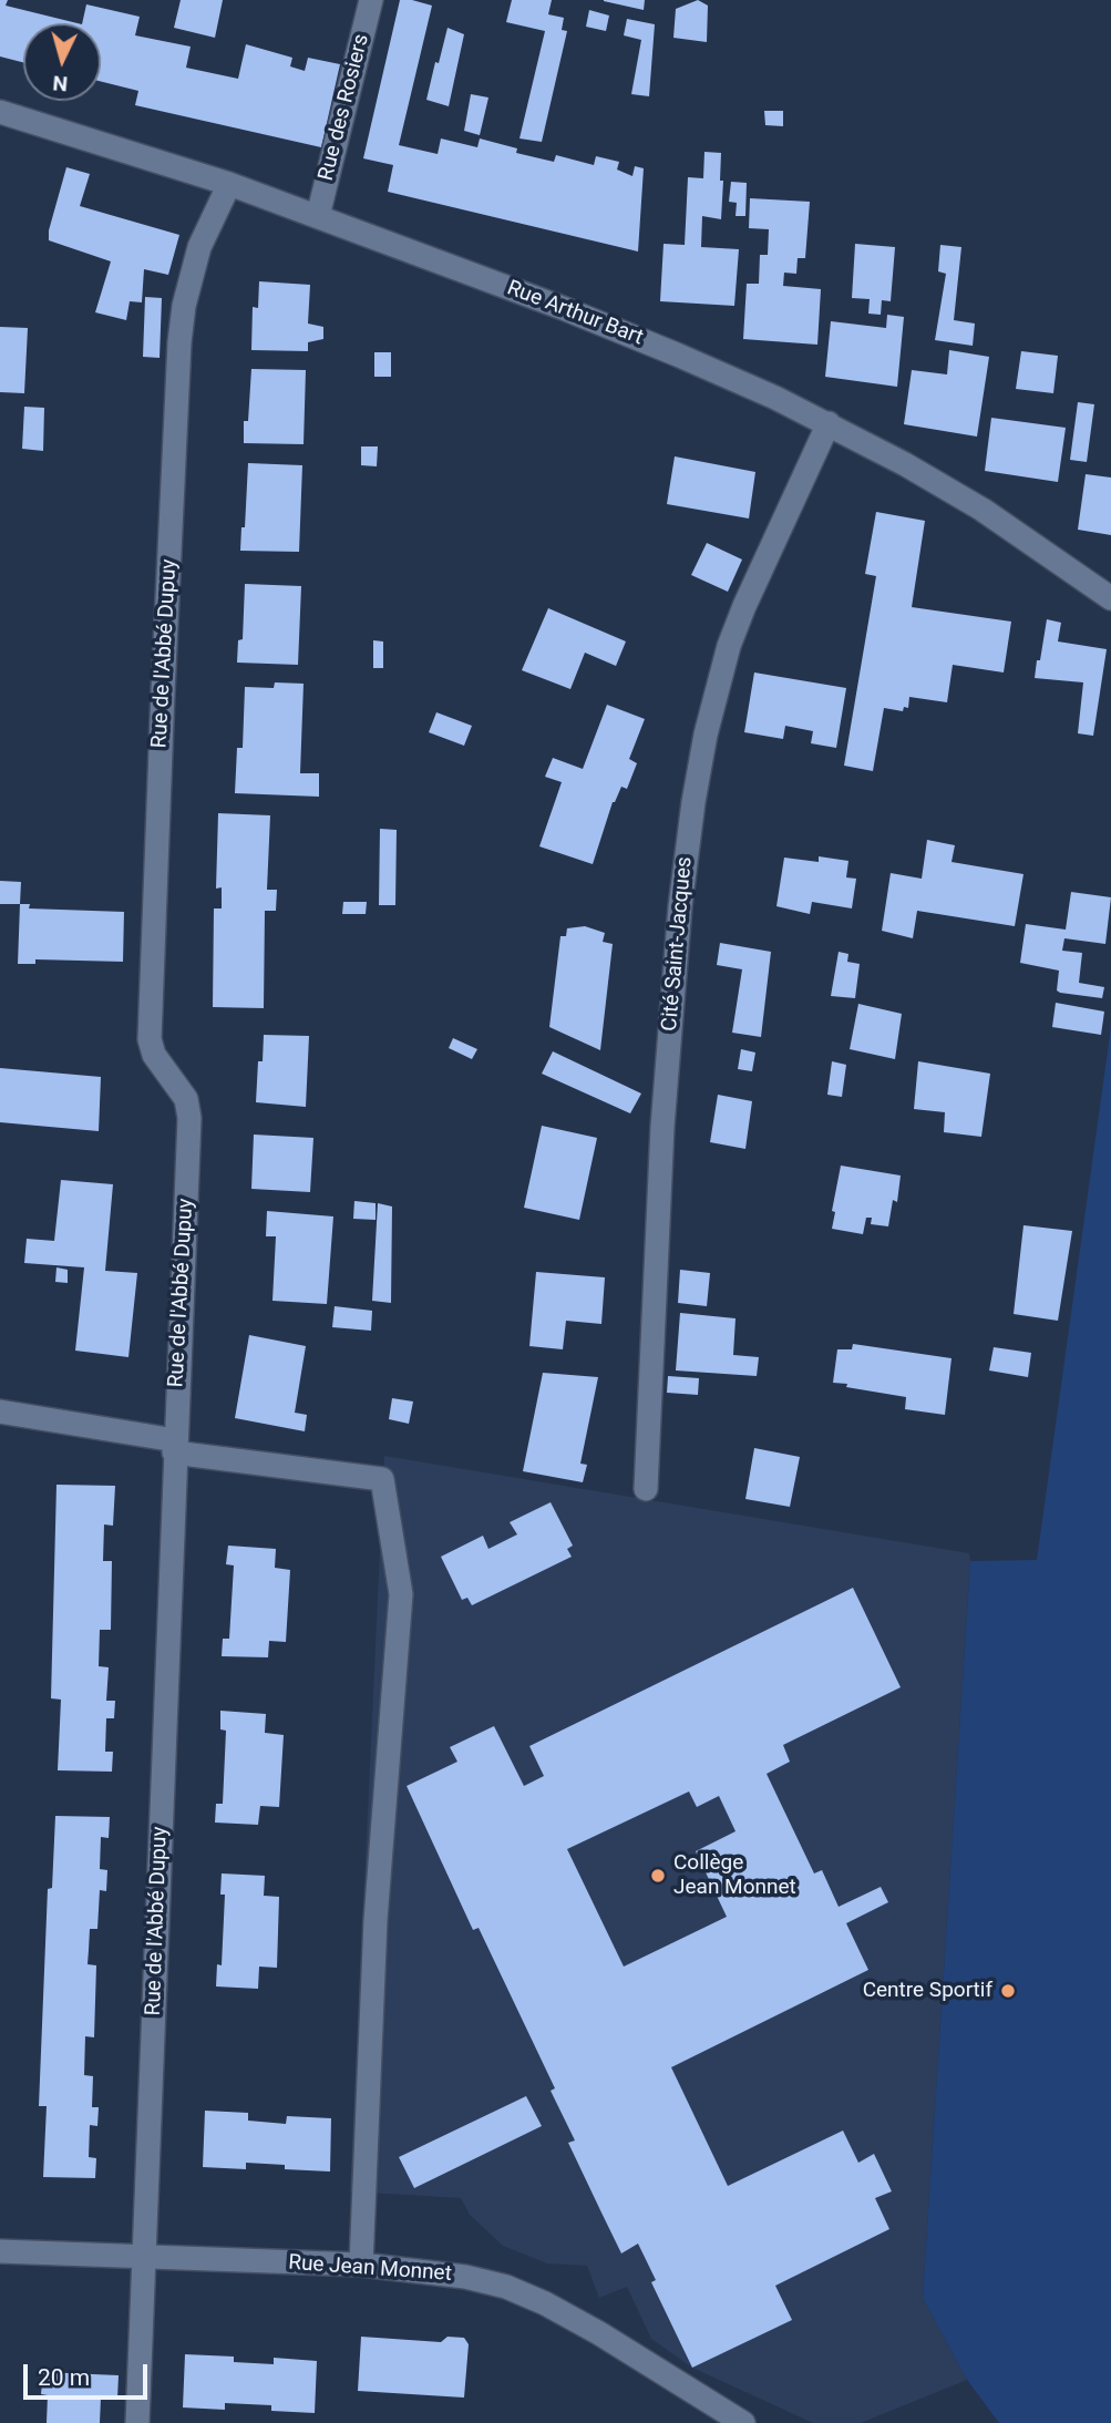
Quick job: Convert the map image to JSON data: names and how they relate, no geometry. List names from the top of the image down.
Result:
{
  "streets": {
    "street": [
      "Rue des Rosiers",
      "Rue Arthur Bart",
      "Rue de l'Abbé Dupuy",
      "Cité Saint-Jacques",
      "Rue Jean Monnet"
    ]
  },
  "crossings": [
    ["Rue des Rosiers", "Rue Arthur Bart"],
    ["Rue Arthur Bart", "Rue de l'Abbé Dupuy"],
    ["Rue Arthur Bart", "Cité Saint-Jacques"],
    ["Rue de l'Abbé Dupuy", "Rue Jean Monnet"]
  ],
  "places": ["Collège Jean Monnet", "Centre Sportif"],
  "scale_bar": "20 m",
  "north": "bottom"
}
